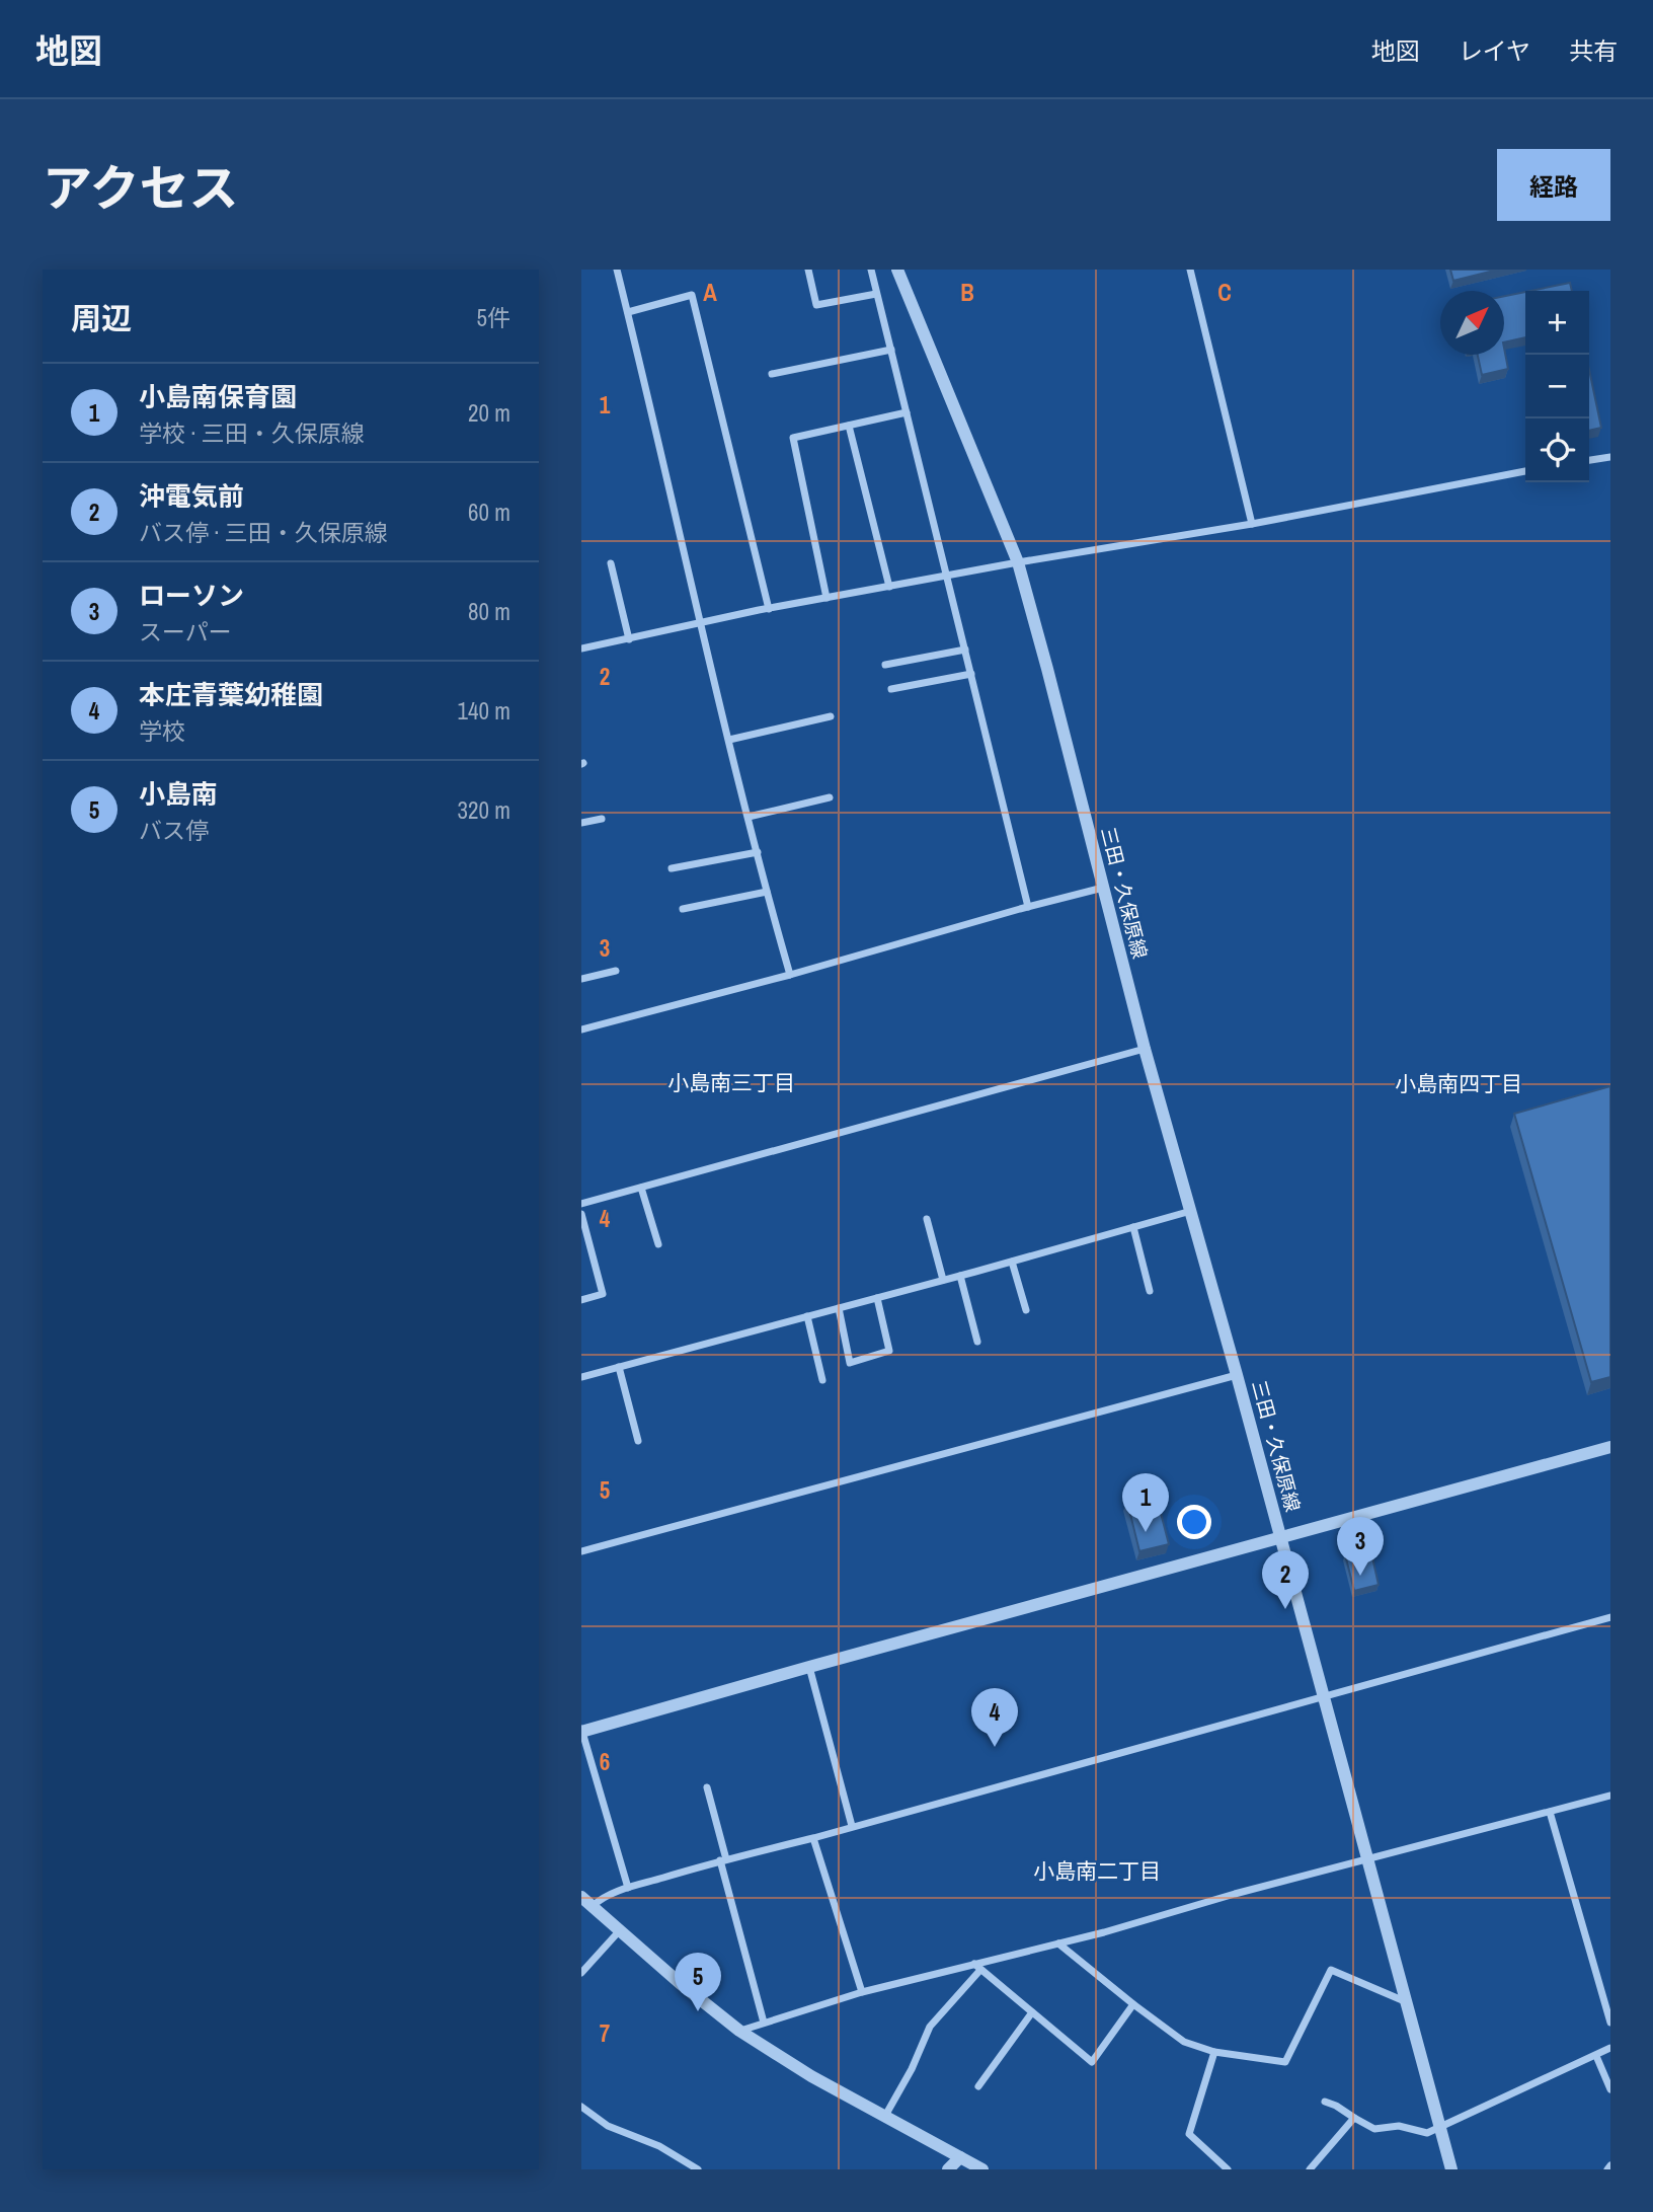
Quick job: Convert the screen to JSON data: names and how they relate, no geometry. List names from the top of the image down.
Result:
{
  "streets": {
    "street": ["三田・久保原線"]
  },
  "districts": ["小島南三丁目", "小島南四丁目", "小島南二丁目"],
  "north": "top right",
  "page": {
    "header": "地図",
    "nav": ["地図", "レイヤ", "共有"],
    "title": "アクセス",
    "buttons": "経路",
    "heading": ["周辺", "5件"],
    "map_buttons": ["+", "−"],
    "list": [
      {
        "mark": "1",
        "name": "小島南保育園",
        "note": "学校 · 三田・久保原線",
        "value": "20 m"
      },
      {
        "mark": "2",
        "name": "沖電気前",
        "note": "バス停 · 三田・久保原線",
        "value": "60 m"
      },
      {
        "mark": "3",
        "name": "ローソン",
        "note": "スーパー",
        "value": "80 m"
      },
      {
        "mark": "4",
        "name": "本庄青葉幼稚園",
        "note": "学校",
        "value": "140 m"
      },
      {
        "mark": "5",
        "name": "小島南",
        "note": "バス停",
        "value": "320 m"
      }
    ],
    "pins": [
      "1",
      "3",
      "2",
      "4",
      "5"
    ]
  },
  "grid": {
    "columns": ["A", "B", "C"],
    "rows": [
      "1",
      "2",
      "3",
      "4",
      "5",
      "6",
      "7"
    ]
  }
}
